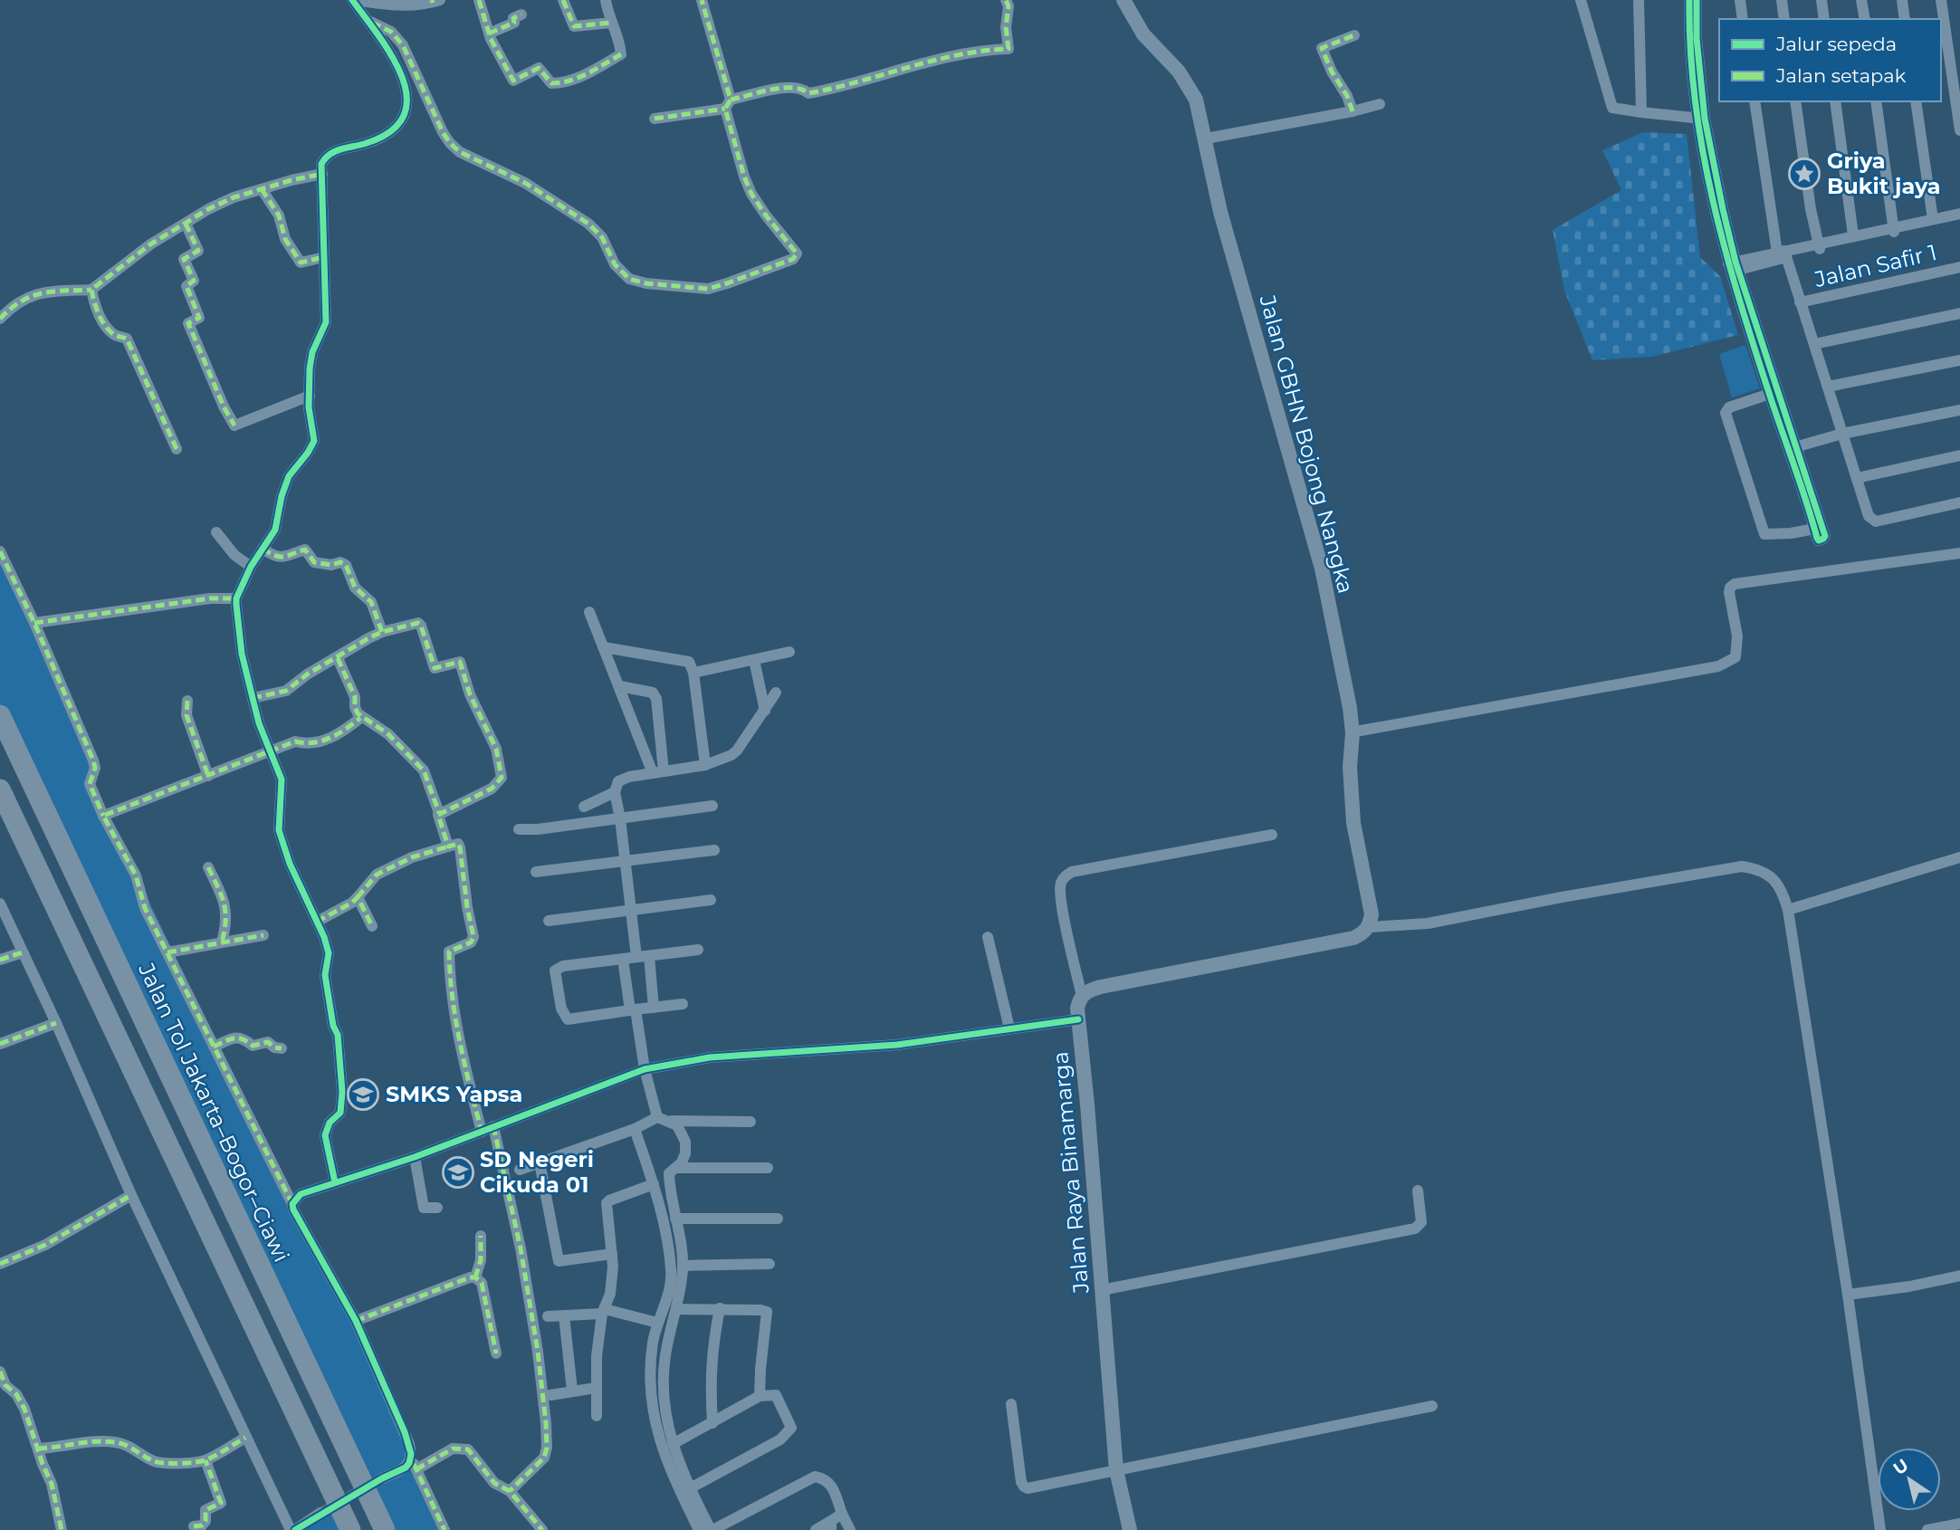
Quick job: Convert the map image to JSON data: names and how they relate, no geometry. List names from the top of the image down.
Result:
{
  "streets": {
    "highway": ["Jalan Tol Jakarta–Bogor–Ciawi"],
    "street": ["Jalan Safir 1", "Jalan GBHN Bojong Nangka", "Jalan Raya Binamarga"]
  },
  "places": {
    "place": ["Griya Bukit jaya"],
    "school or university": ["SMKS Yapsa", "SD Negeri Cikuda 01"]
  },
  "legend": ["Jalur sepeda", "Jalan setapak"],
  "north": "top left"
}
